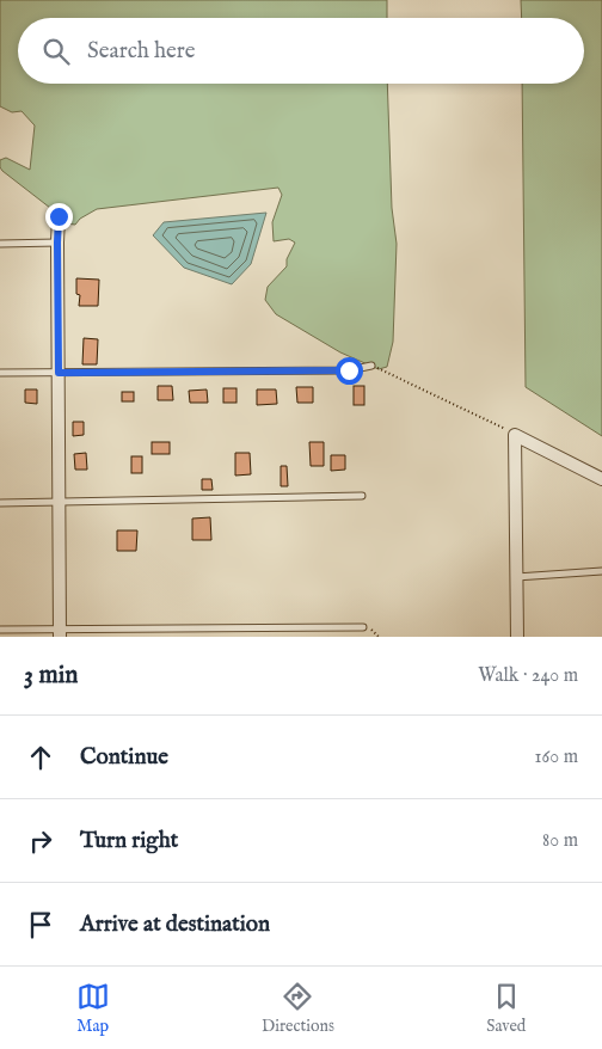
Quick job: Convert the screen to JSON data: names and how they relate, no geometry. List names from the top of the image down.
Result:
{
  "page": {
    "search": "Search here",
    "heading": ["3 min", "Walk · 240 m"],
    "list": [
      ["Continue", "160 m"],
      ["Turn right", "80 m"],
      "Arrive at destination"
    ],
    "nav": ["Map", "Directions", "Saved"]
  }
}
